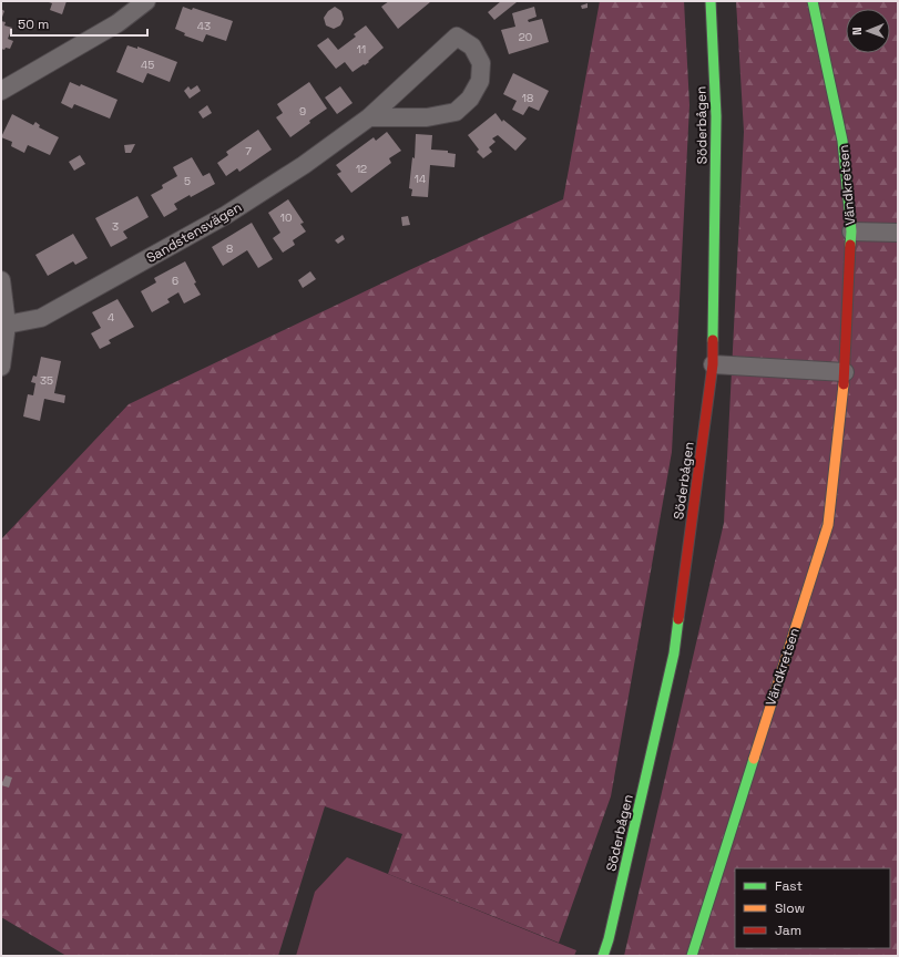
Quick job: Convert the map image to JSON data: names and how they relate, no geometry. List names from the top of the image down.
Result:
{
  "streets": {
    "street": ["Söderbågen", "Vändkretsen", "Sandstensvägen"]
  },
  "house_numbers": [
    "43",
    "20",
    "11",
    "45",
    "18",
    "9",
    "7",
    "12",
    "14",
    "5",
    "10",
    "3",
    "8",
    "6",
    "4",
    "35"
  ],
  "legend": ["Fast", "Slow", "Jam"],
  "scale_bar": "50 m",
  "north": "left"
}
